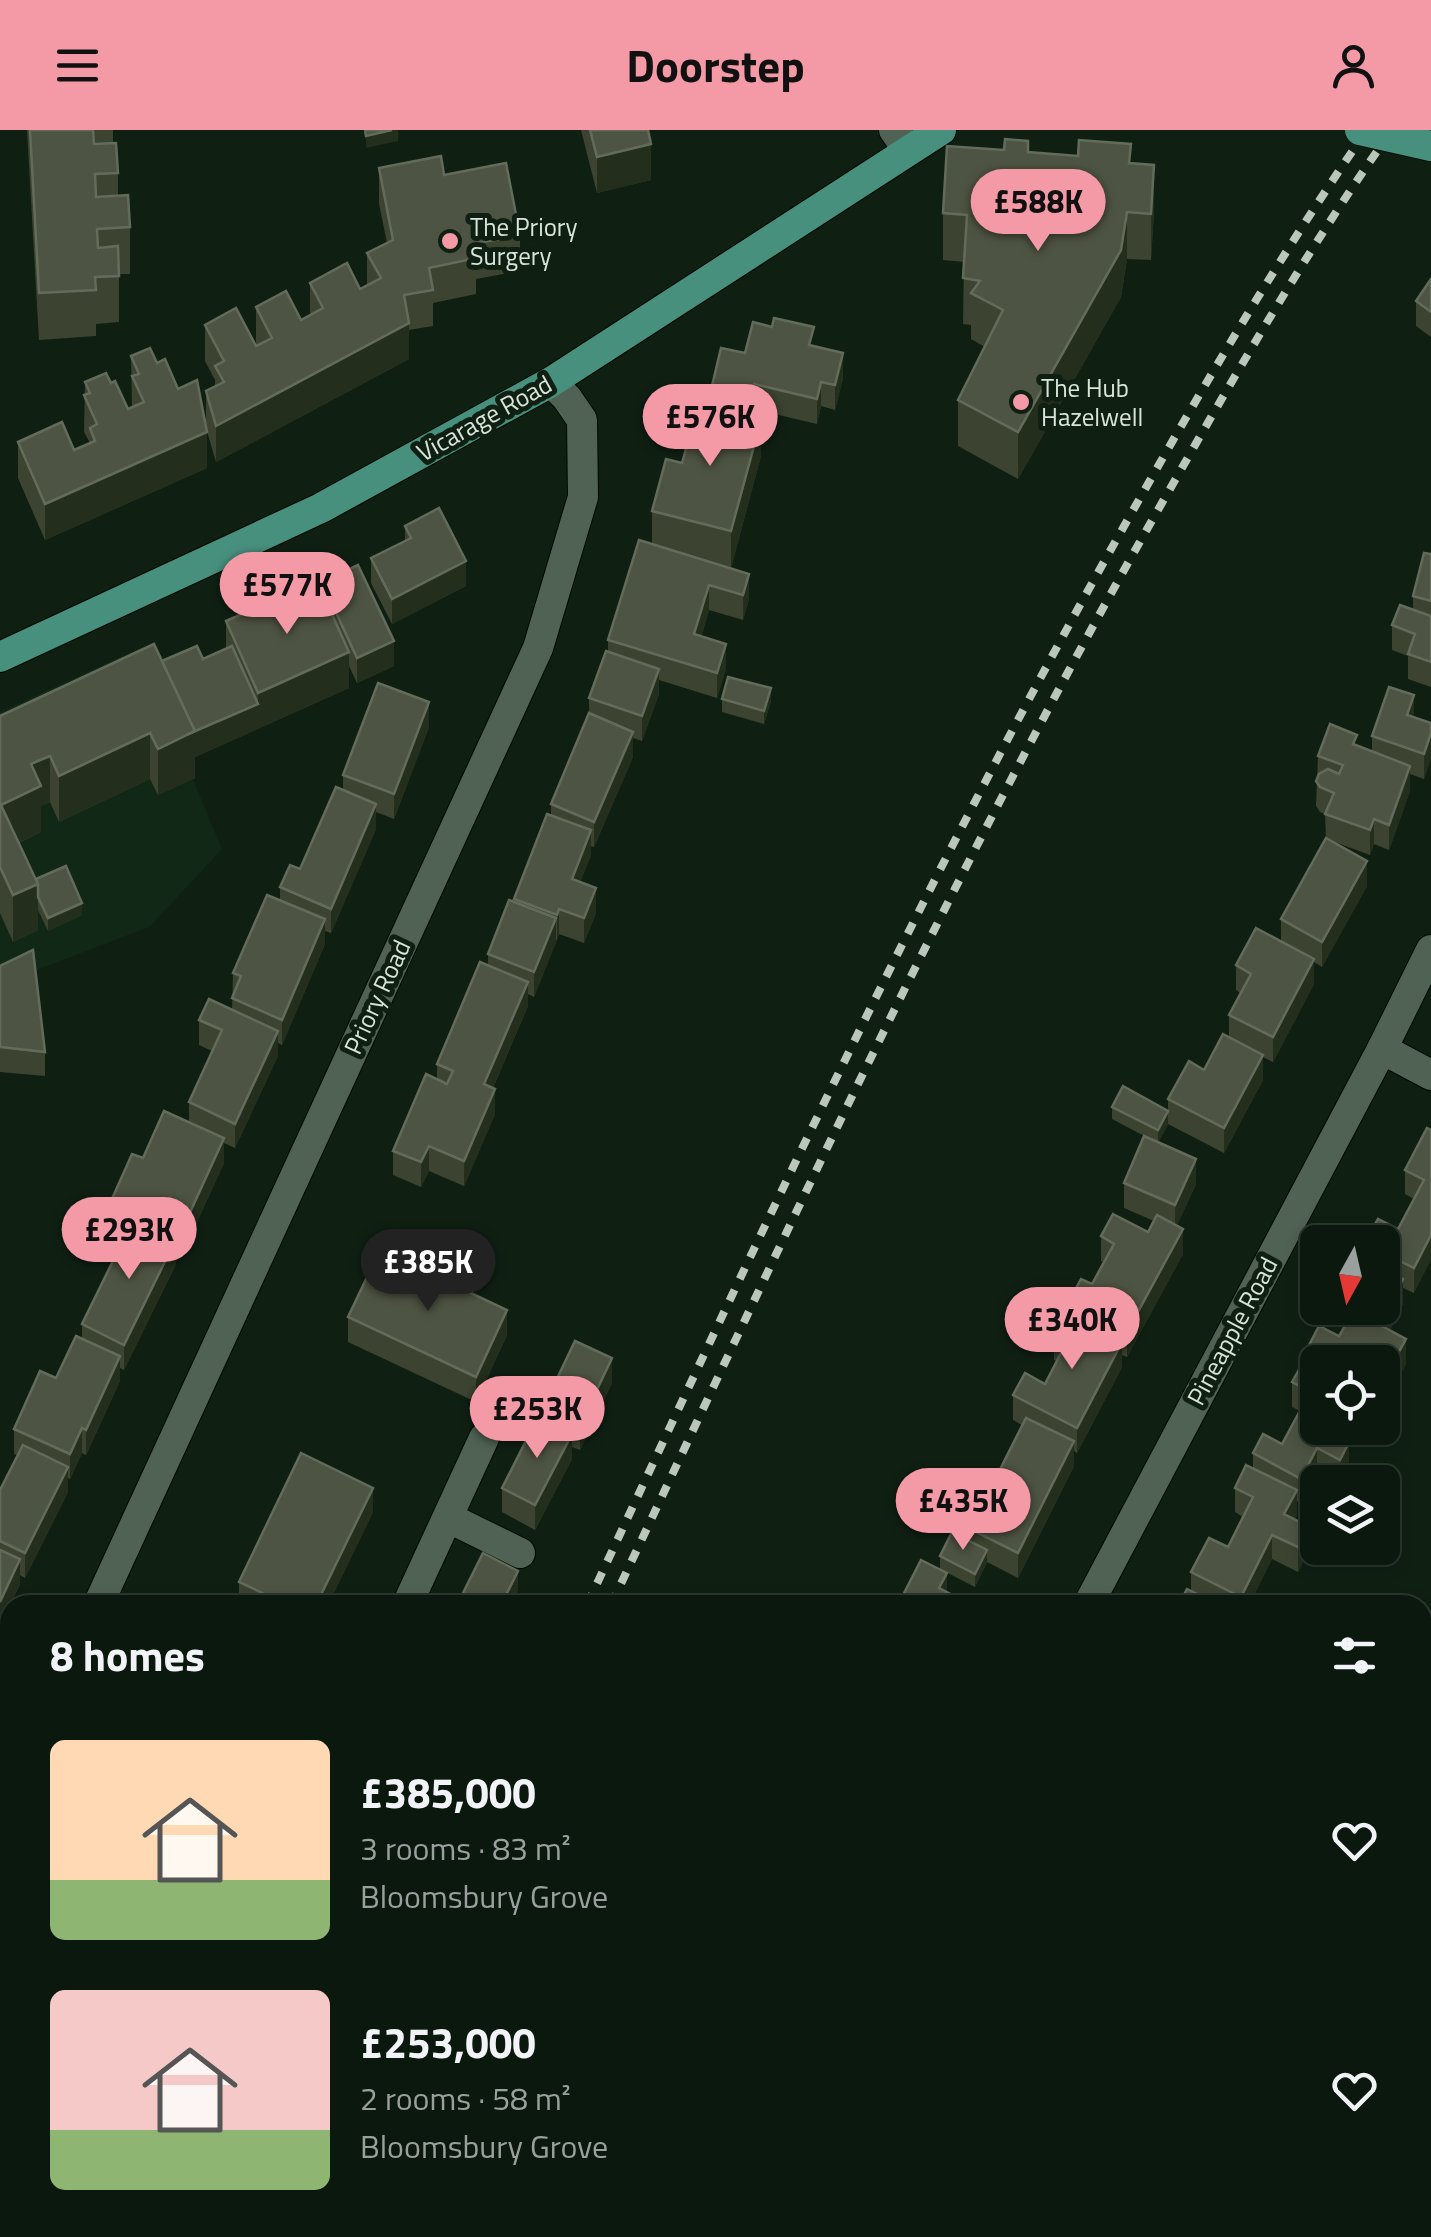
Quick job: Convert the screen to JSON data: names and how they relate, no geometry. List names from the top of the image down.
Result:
{
  "streets": {
    "main road": ["Vicarage Road"],
    "street": ["Priory Road", "Pineapple Road"]
  },
  "crossings": [
    ["Vicarage Road", "Priory Road"]
  ],
  "places": ["The Priory Surgery", "The Hub Hazelwell"],
  "north": "bottom",
  "page": {
    "header": "Doorstep",
    "price": [
      "£588K",
      "£576K",
      "£577K",
      "£293K",
      "£385K",
      "£340K",
      "£253K",
      "£435K"
    ],
    "heading": "8 homes",
    "list": [
      {
        "name": "£385,000",
        "note": "3 rooms · 83 m² · Bloomsbury Grove"
      },
      {
        "name": "£253,000",
        "note": "2 rooms · 58 m² · Bloomsbury Grove"
      }
    ]
  }
}
